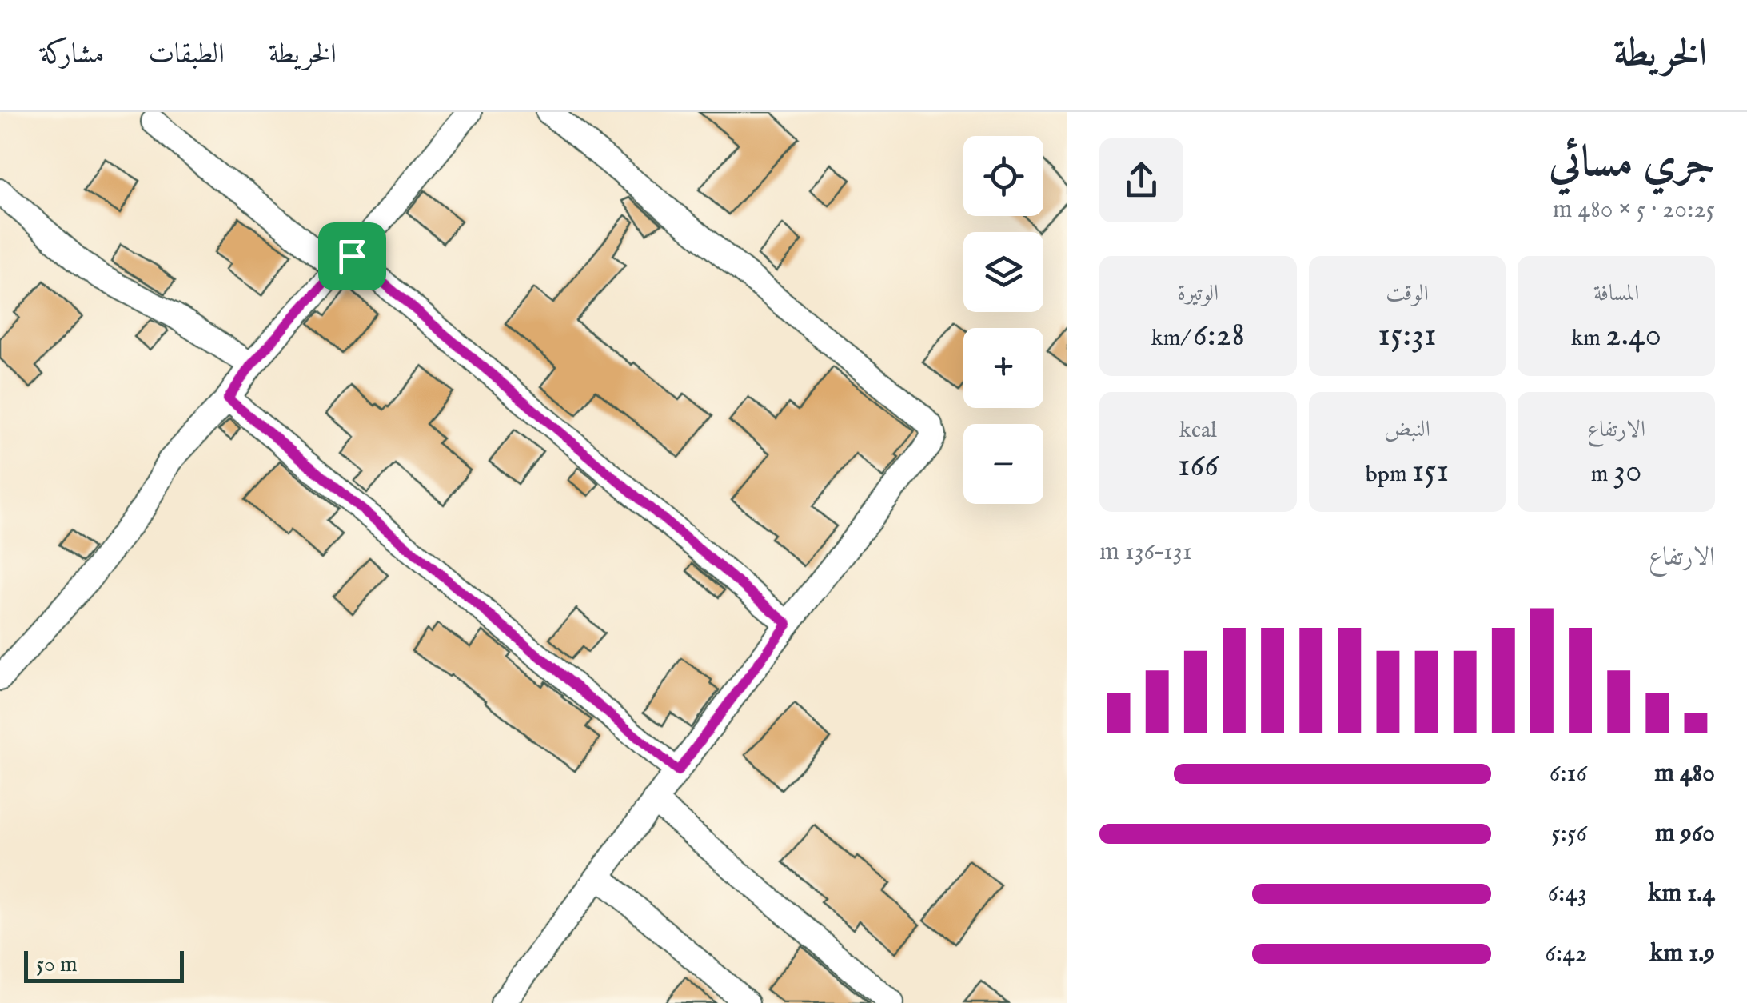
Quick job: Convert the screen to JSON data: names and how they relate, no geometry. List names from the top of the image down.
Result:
{
  "scale_bar": "50 m",
  "page": {
    "header": "الخريطة",
    "nav": ["الخريطة", "الطبقات", "مشاركة"],
    "heading": ["جري مسائي", "20:25 · 5 × 480 m"],
    "map_buttons": ["+", "−"],
    "stats": [
      ["المسافة", "2.40 km"],
      ["الوقت", "15:31"],
      ["الوتيرة", "6:28 /km"],
      ["الارتفاع", "30 m"],
      ["النبض", "151 bpm"],
      ["kcal", "166"]
    ],
    "chart": ["الارتفاع", "131–136 m"],
    "list": [
      {
        "name": "480 m",
        "note": "6:16"
      },
      {
        "name": "960 m",
        "note": "5:56"
      },
      {
        "name": "1.4 km",
        "note": "6:43"
      },
      {
        "name": "1.9 km",
        "note": "6:42"
      }
    ],
    "scale": "50 m"
  }
}
